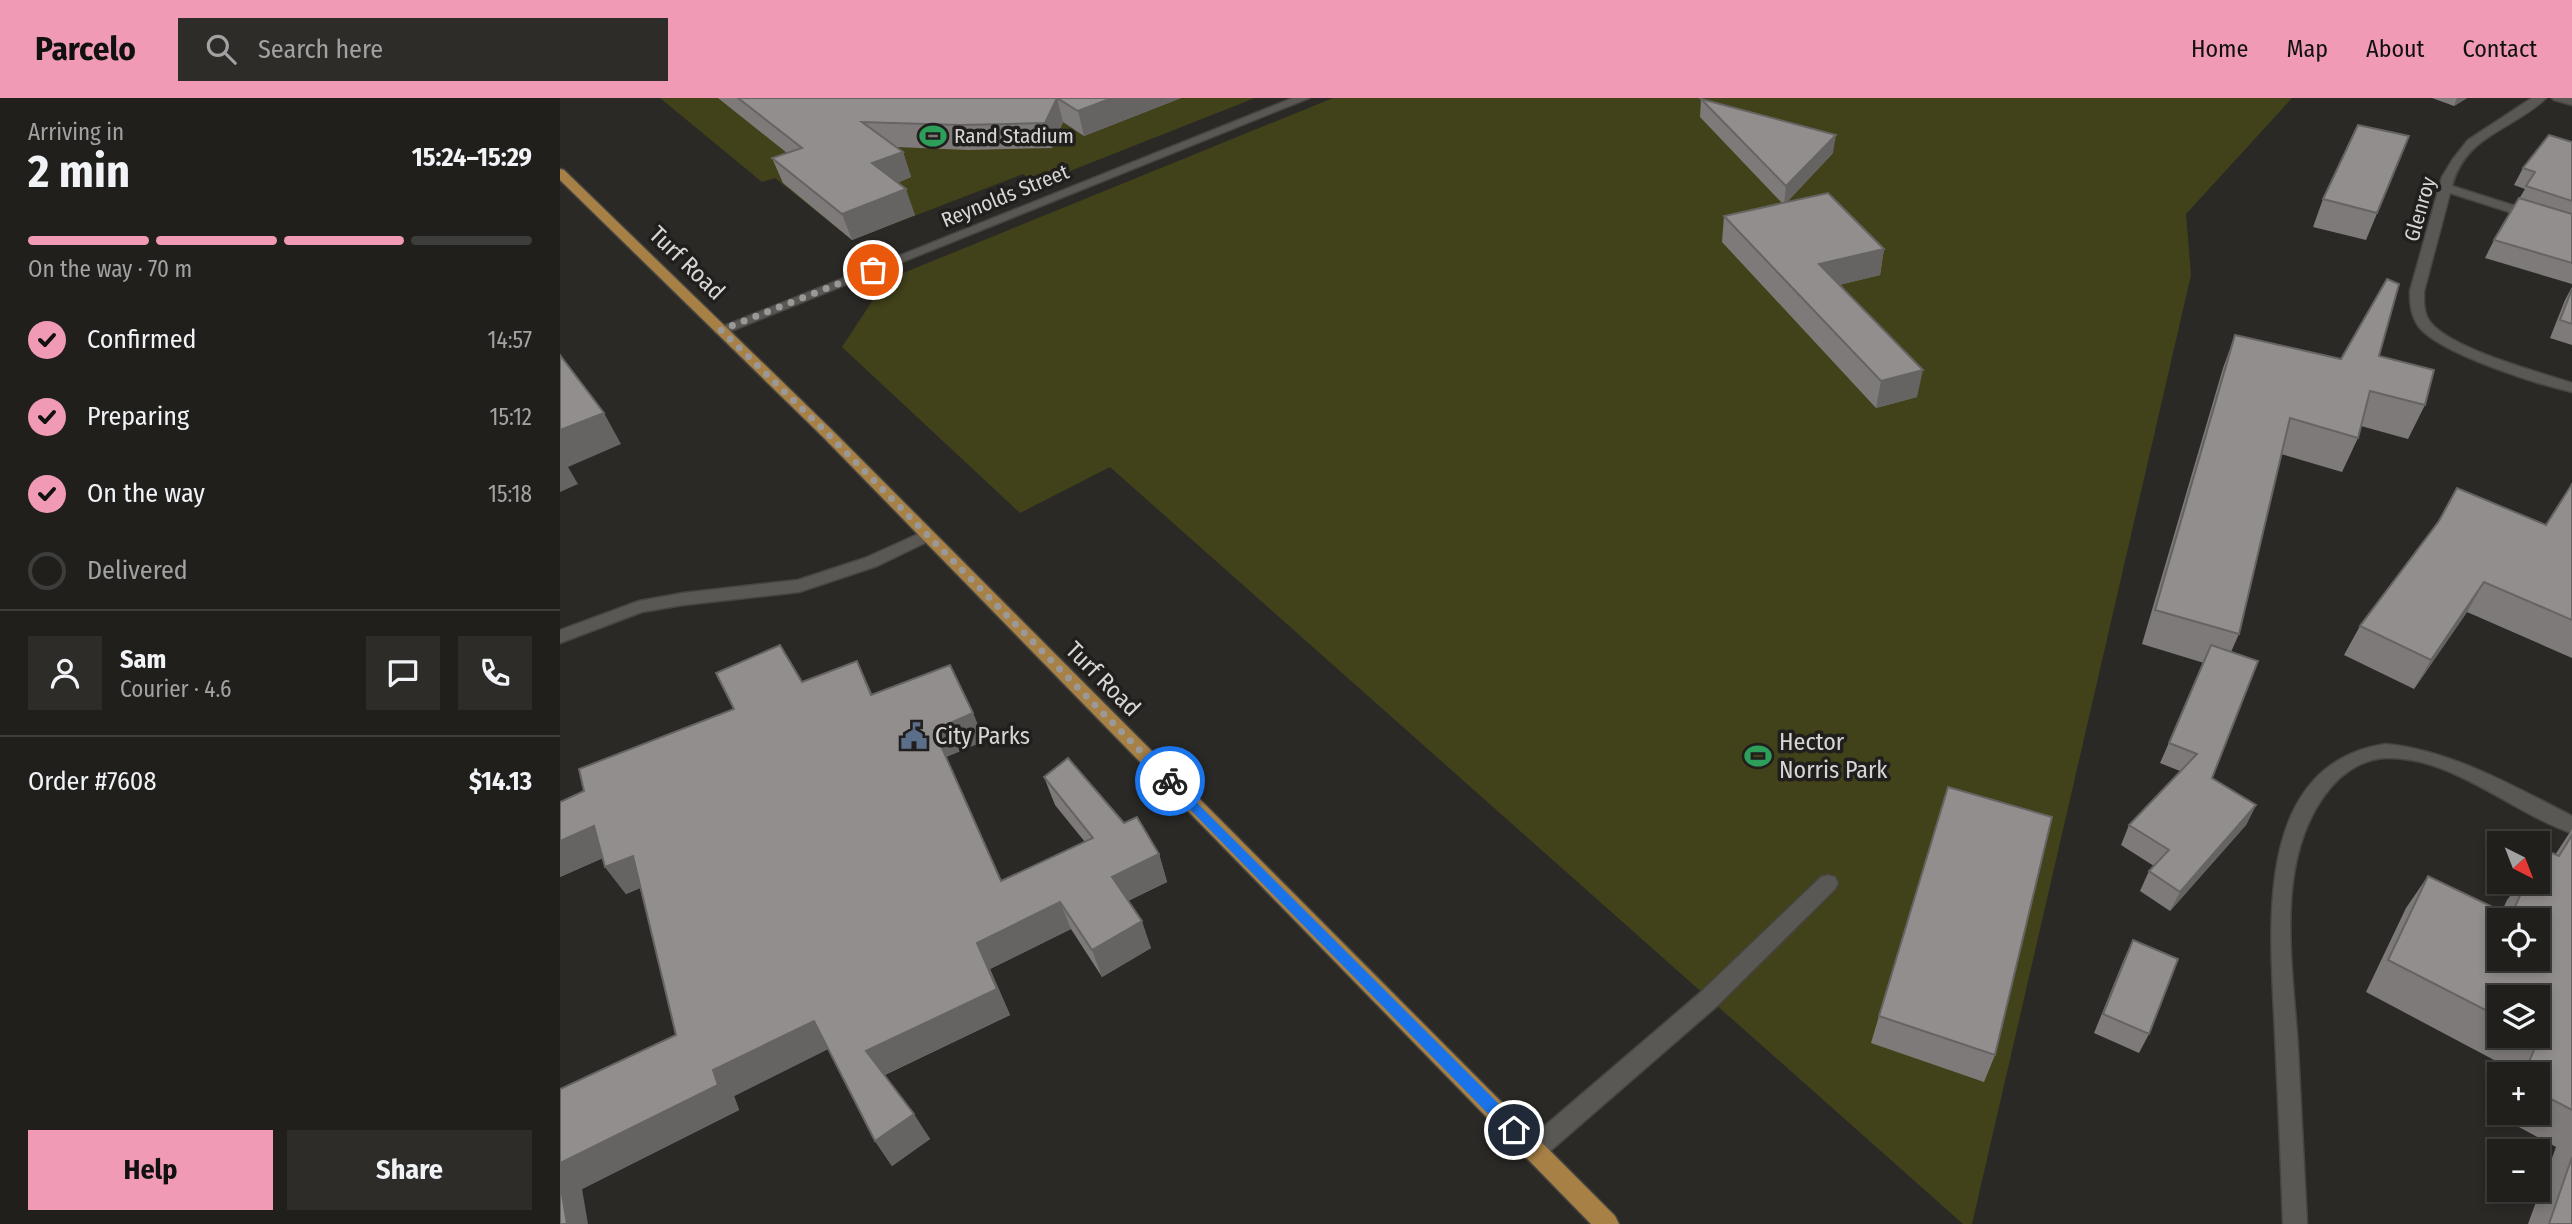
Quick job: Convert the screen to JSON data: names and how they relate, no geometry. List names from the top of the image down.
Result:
{
  "streets": {
    "main road": ["Turf Road"],
    "street": ["Reynolds Street", "Glenroy"]
  },
  "crossings": [
    ["Reynolds Street", "Turf Road"]
  ],
  "places": {
    "sports": ["Rand Stadium", "Hector Norris Park"],
    "public building": ["City Parks"]
  },
  "north": "bottom right",
  "page": {
    "header": "Parcelo",
    "search": "Search here",
    "nav": [
      "Home",
      "Map",
      "About",
      "Contact"
    ],
    "heading": ["2 min", "Arriving in", "15:24–15:29"],
    "panel": [
      "Sam",
      "Courier · 4.6",
      "Order #7608",
      "$14.13"
    ],
    "bar": "On the way · 70 m",
    "list": [
      ["Confirmed", "14:57"],
      ["Preparing", "15:12"],
      ["On the way", "15:18"],
      "Delivered"
    ],
    "map_buttons": ["+", "−"],
    "buttons": ["Help", "Share"]
  }
}
